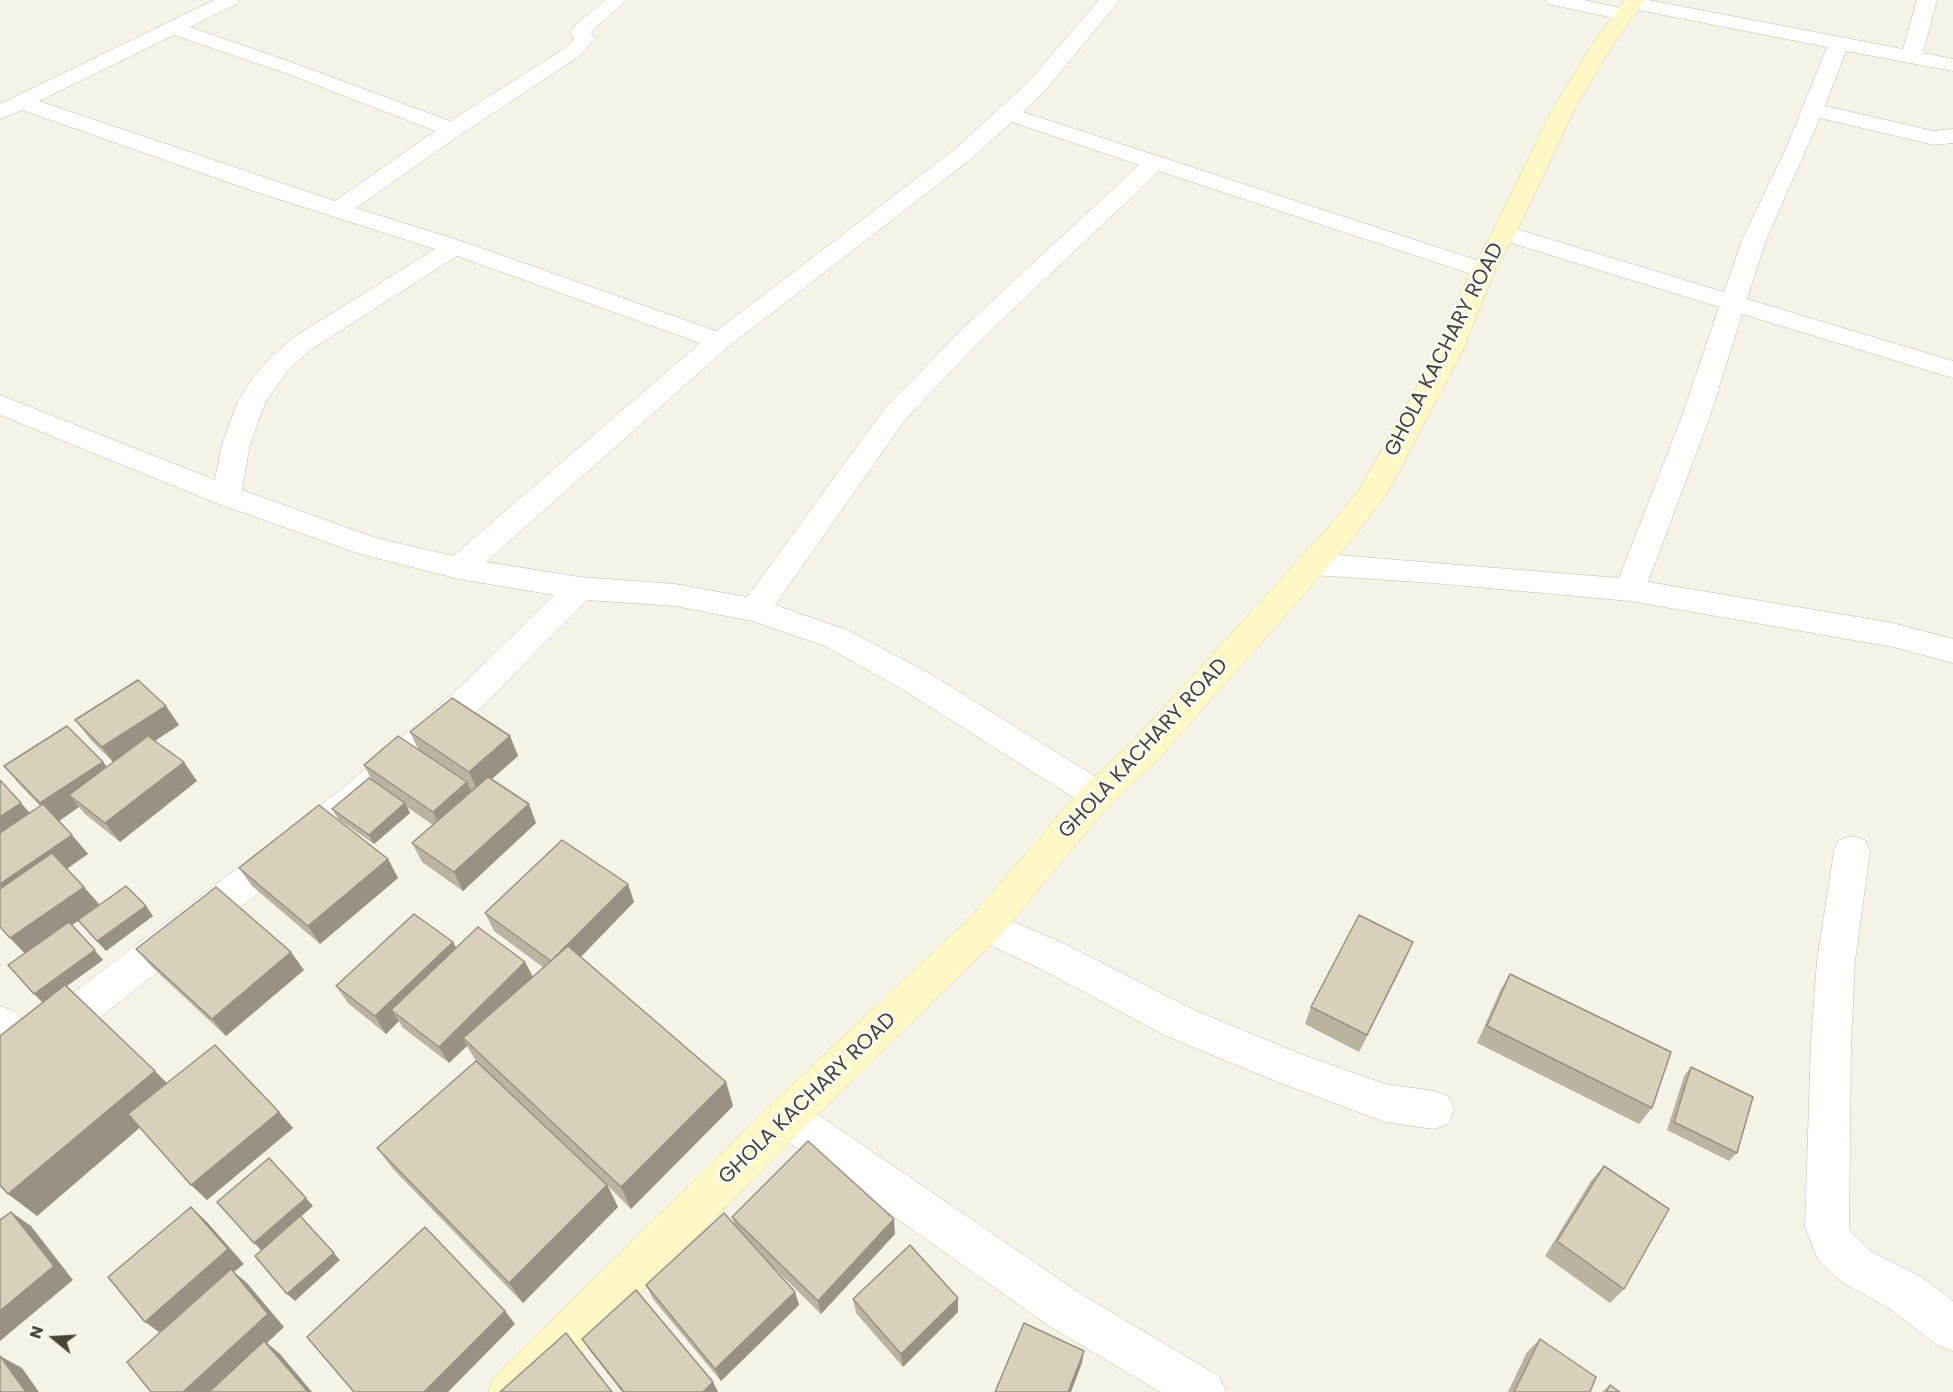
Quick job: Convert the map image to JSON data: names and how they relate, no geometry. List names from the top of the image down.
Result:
{
  "streets": {
    "street": ["GHOLA KACHARY ROAD"]
  },
  "north": "left"
}
